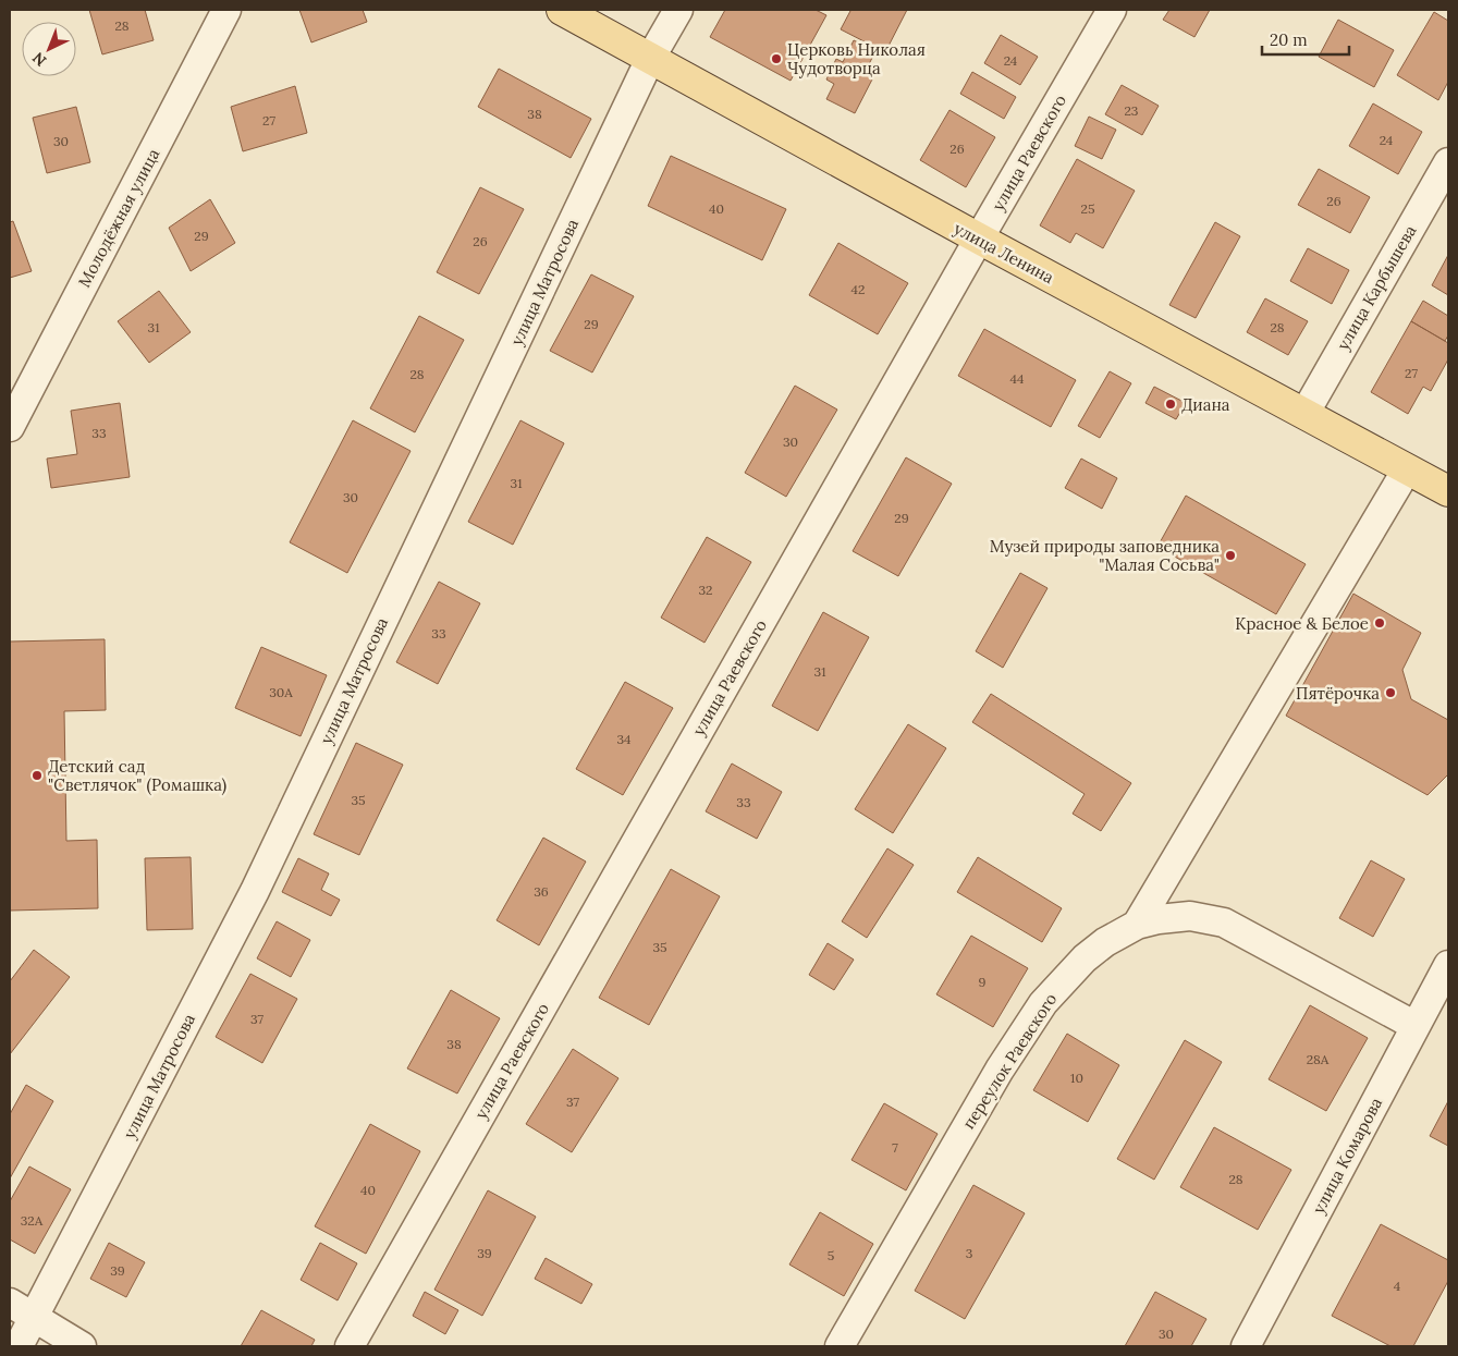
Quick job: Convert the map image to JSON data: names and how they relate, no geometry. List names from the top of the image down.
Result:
{
  "streets": {
    "main road": ["улица Ленина"],
    "street": [
      "улица Раевского",
      "Молодёжная улица",
      "улица Матросова",
      "улица Карбышева",
      "переулок Раевского",
      "улица Комарова"
    ]
  },
  "crossings": [
    ["улица Раевского", "улица Ленина"],
    ["улица Ленина", "улица Матросова"],
    ["улица Ленина", "улица Карбышева"],
    ["переулок Раевского", "улица Комарова"]
  ],
  "places": [
    "Церковь Николая Чудотворца",
    "Диана",
    "Музей природы заповедника \"Малая Сосьва\"",
    "Красное & Белое",
    "Пятёрочка",
    "Детский сад \"Светлячок\" (Ромашка)"
  ],
  "house_numbers": [
    "28",
    "24",
    "23",
    "38",
    "27",
    "24",
    "30",
    "26",
    "26",
    "40",
    "25",
    "29",
    "26",
    "42",
    "29",
    "31",
    "28",
    "27",
    "28",
    "44",
    "33",
    "30",
    "31",
    "30",
    "29",
    "32",
    "33",
    "31",
    "30А",
    "34",
    "35",
    "33",
    "36",
    "35",
    "9",
    "37",
    "38",
    "28А",
    "10",
    "37",
    "7",
    "28",
    "40",
    "32А",
    "39",
    "3",
    "5",
    "39",
    "4",
    "30"
  ],
  "scale_bar": "20 m",
  "north": "bottom left"
}
